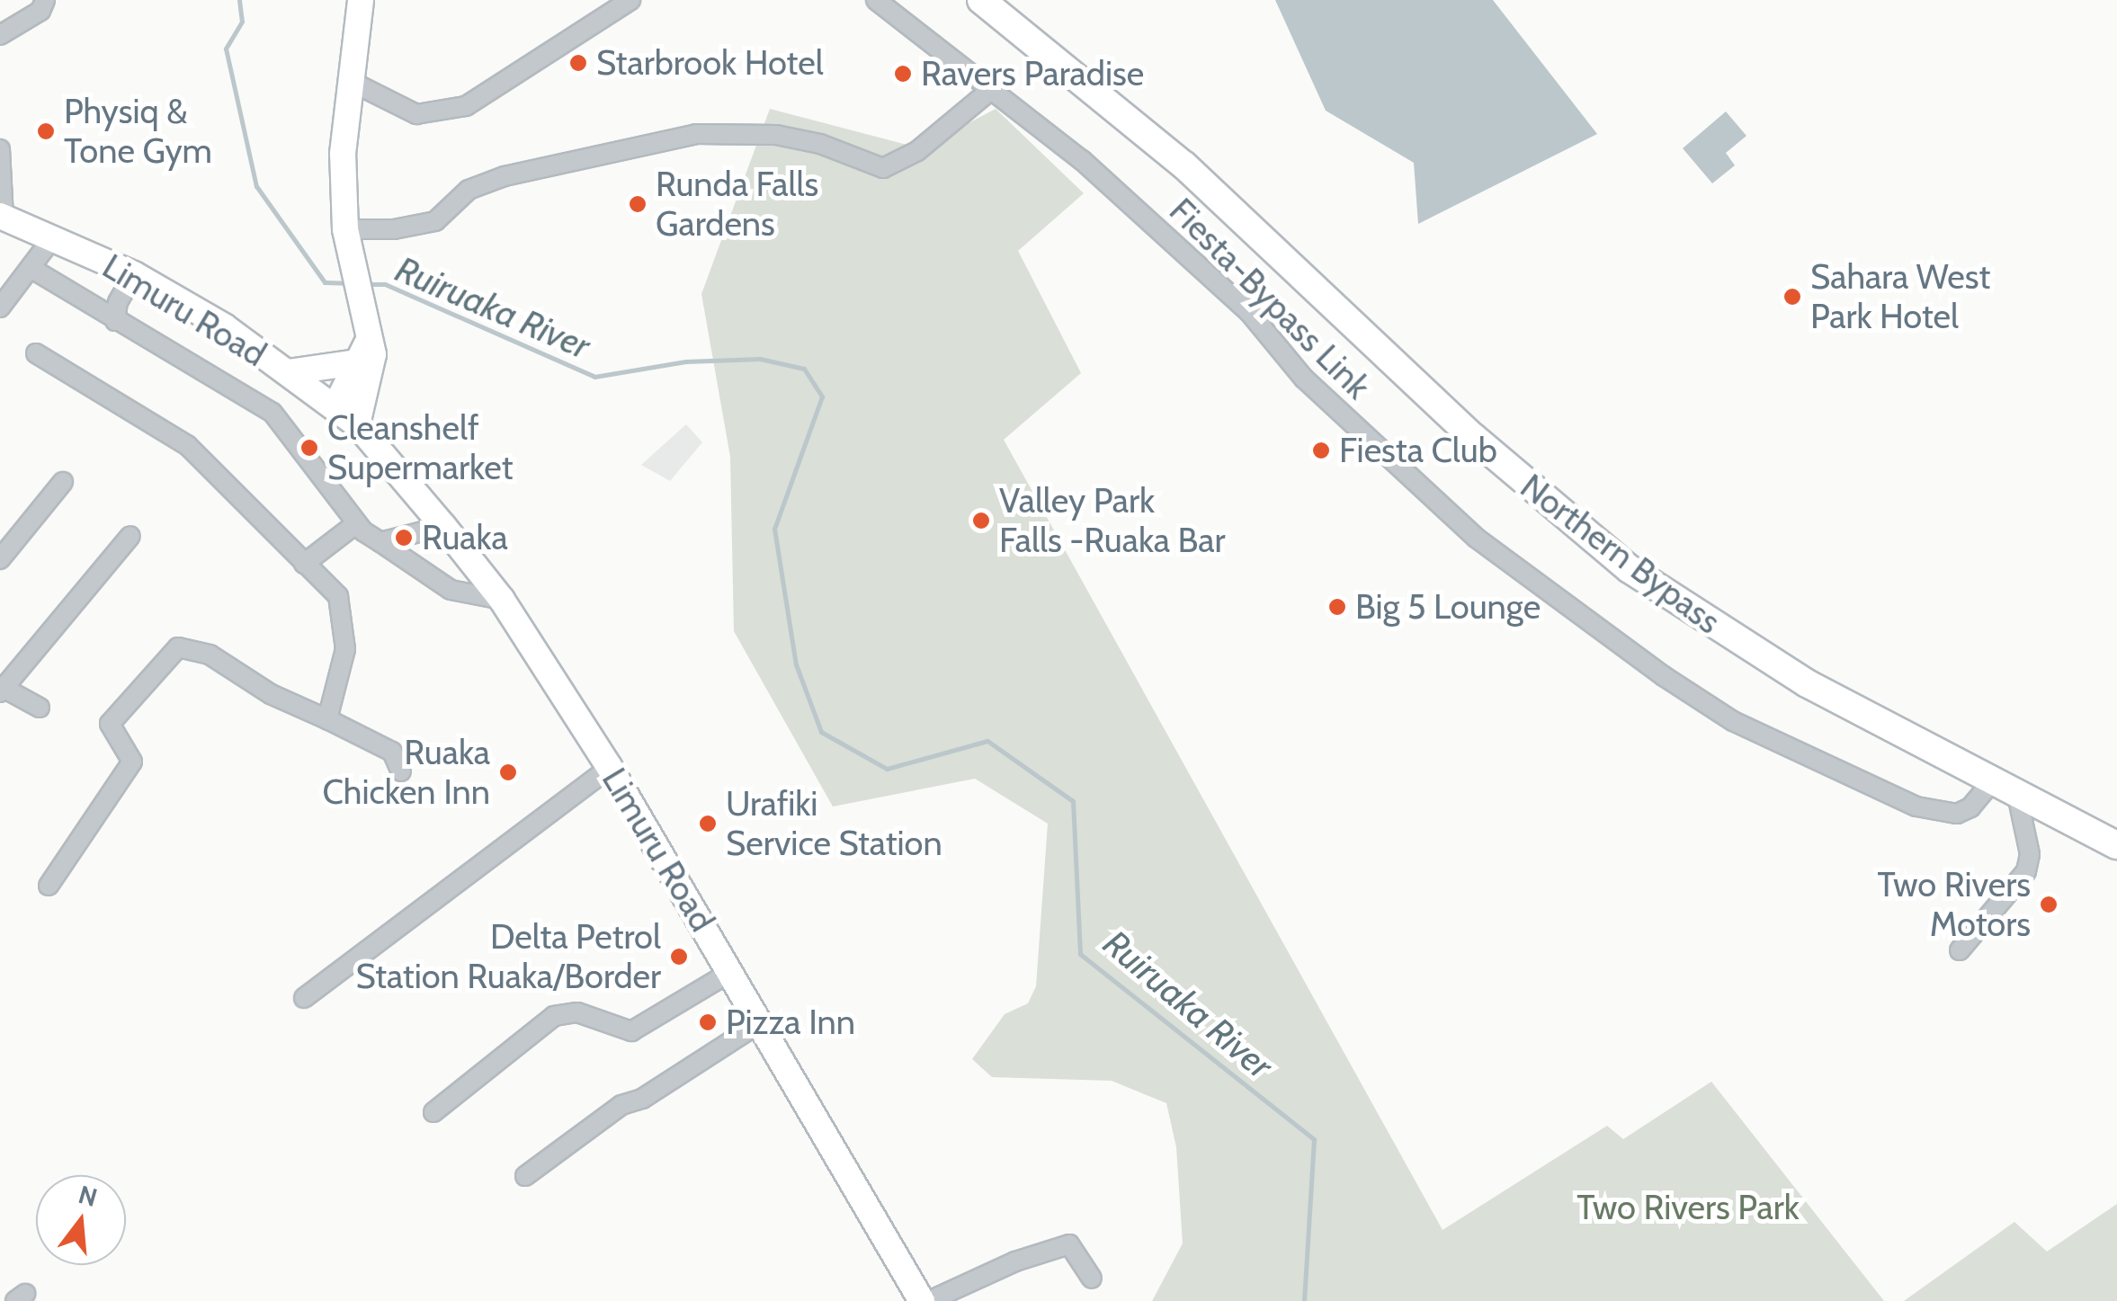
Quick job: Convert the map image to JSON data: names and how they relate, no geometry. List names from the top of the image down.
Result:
{
  "streets": {
    "main road": ["Limuru Road", "Northern Bypass"],
    "street": ["Fiesta-Bypass Link"]
  },
  "crossings": [
    ["Fiesta-Bypass Link", "Northern Bypass"]
  ],
  "water": ["Ruiruaka River"],
  "parks": ["Two Rivers Park"],
  "places": [
    "Starbrook Hotel",
    "Ravers Paradise",
    "Physiq & Tone Gym",
    "Runda Falls Gardens",
    "Sahara West Park Hotel",
    "Cleanshelf Supermarket",
    "Fiesta Club",
    "Valley Park Falls -Ruaka Bar",
    "Ruaka",
    "Big 5 Lounge",
    "Ruaka Chicken Inn",
    "Urafiki Service Station",
    "Two Rivers Motors",
    "Delta Petrol Station Ruaka/Border",
    "Pizza Inn"
  ],
  "north": "top"
}
